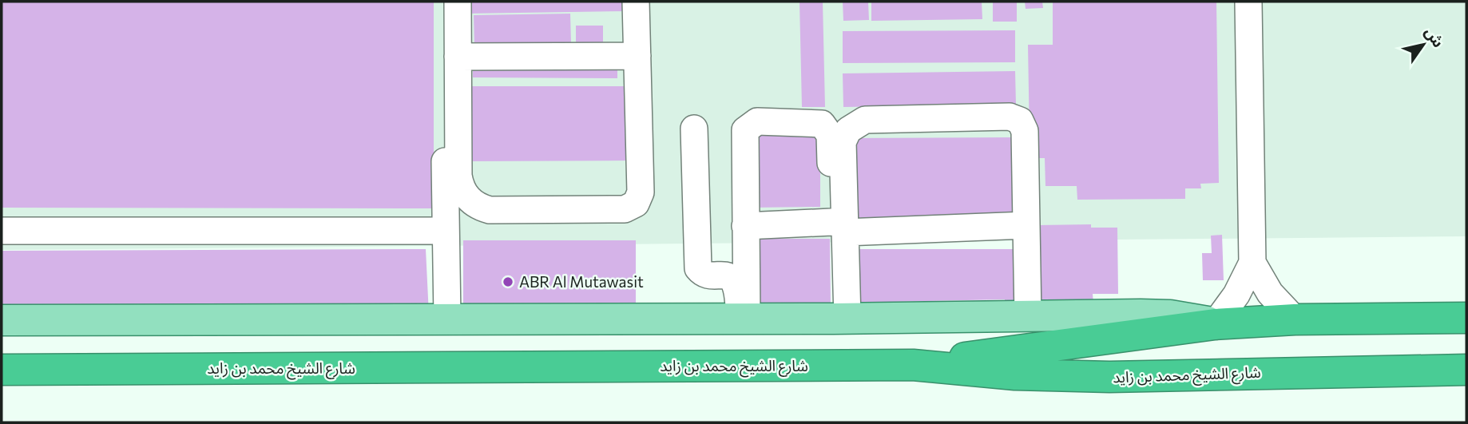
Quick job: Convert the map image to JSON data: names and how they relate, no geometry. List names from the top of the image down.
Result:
{
  "streets": {
    "highway": ["شارع الشيخ محمد بن زايد"]
  },
  "places": ["ABR Al Mutawasit"],
  "north": "top right"
}
